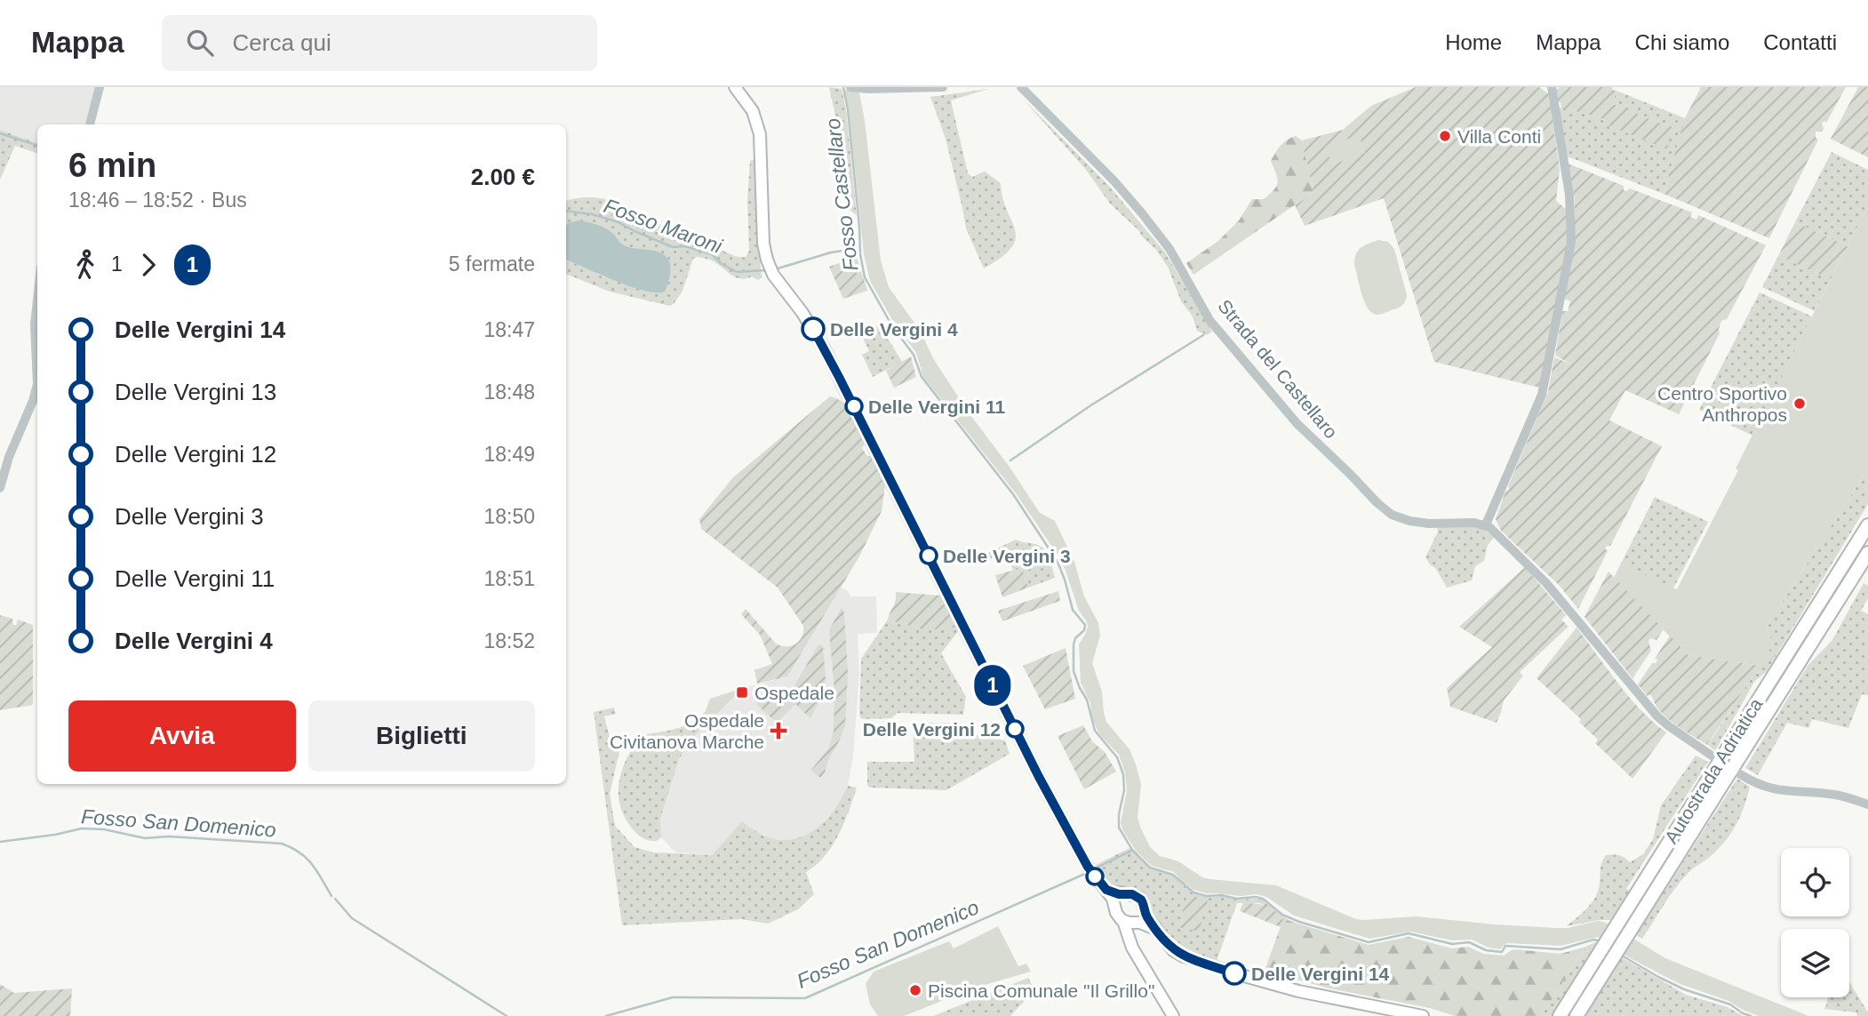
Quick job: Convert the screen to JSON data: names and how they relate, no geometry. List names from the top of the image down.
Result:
{
  "streets": {
    "highway": ["Autostrada Adriatica"],
    "street": ["Strada del Castellaro"]
  },
  "water": ["Fosso Castellaro", "Fosso Maroni", "Fosso San Domenico"],
  "places": {
    "other": [
      "Villa Conti",
      "Delle Vergini 4",
      "Centro Sportivo Anthropos",
      "Delle Vergini 11",
      "Delle Vergini 3",
      "Delle Vergini 12",
      "Delle Vergini 14",
      "Piscina Comunale \"Il Grillo\""
    ],
    "transit": ["Ospedale"],
    "health": ["Ospedale Civitanova Marche"]
  },
  "lines": ["bus line 1"],
  "page": {
    "header": "Mappa",
    "search": "Cerca qui",
    "nav": [
      "Home",
      "Mappa",
      "Chi siamo",
      "Contatti"
    ],
    "on_map": "1",
    "heading": ["6 min", "18:46 – 18:52 · Bus", "2.00 €"],
    "legs": ["1", "1", "5 fermate"],
    "list": [
      {
        "name": "Delle Vergini 14",
        "value": "18:47"
      },
      {
        "name": "Delle Vergini 13",
        "value": "18:48"
      },
      {
        "name": "Delle Vergini 12",
        "value": "18:49"
      },
      {
        "name": "Delle Vergini 3",
        "value": "18:50"
      },
      {
        "name": "Delle Vergini 11",
        "value": "18:51"
      },
      {
        "name": "Delle Vergini 4",
        "value": "18:52"
      }
    ],
    "buttons": ["Avvia", "Biglietti"]
  }
}
